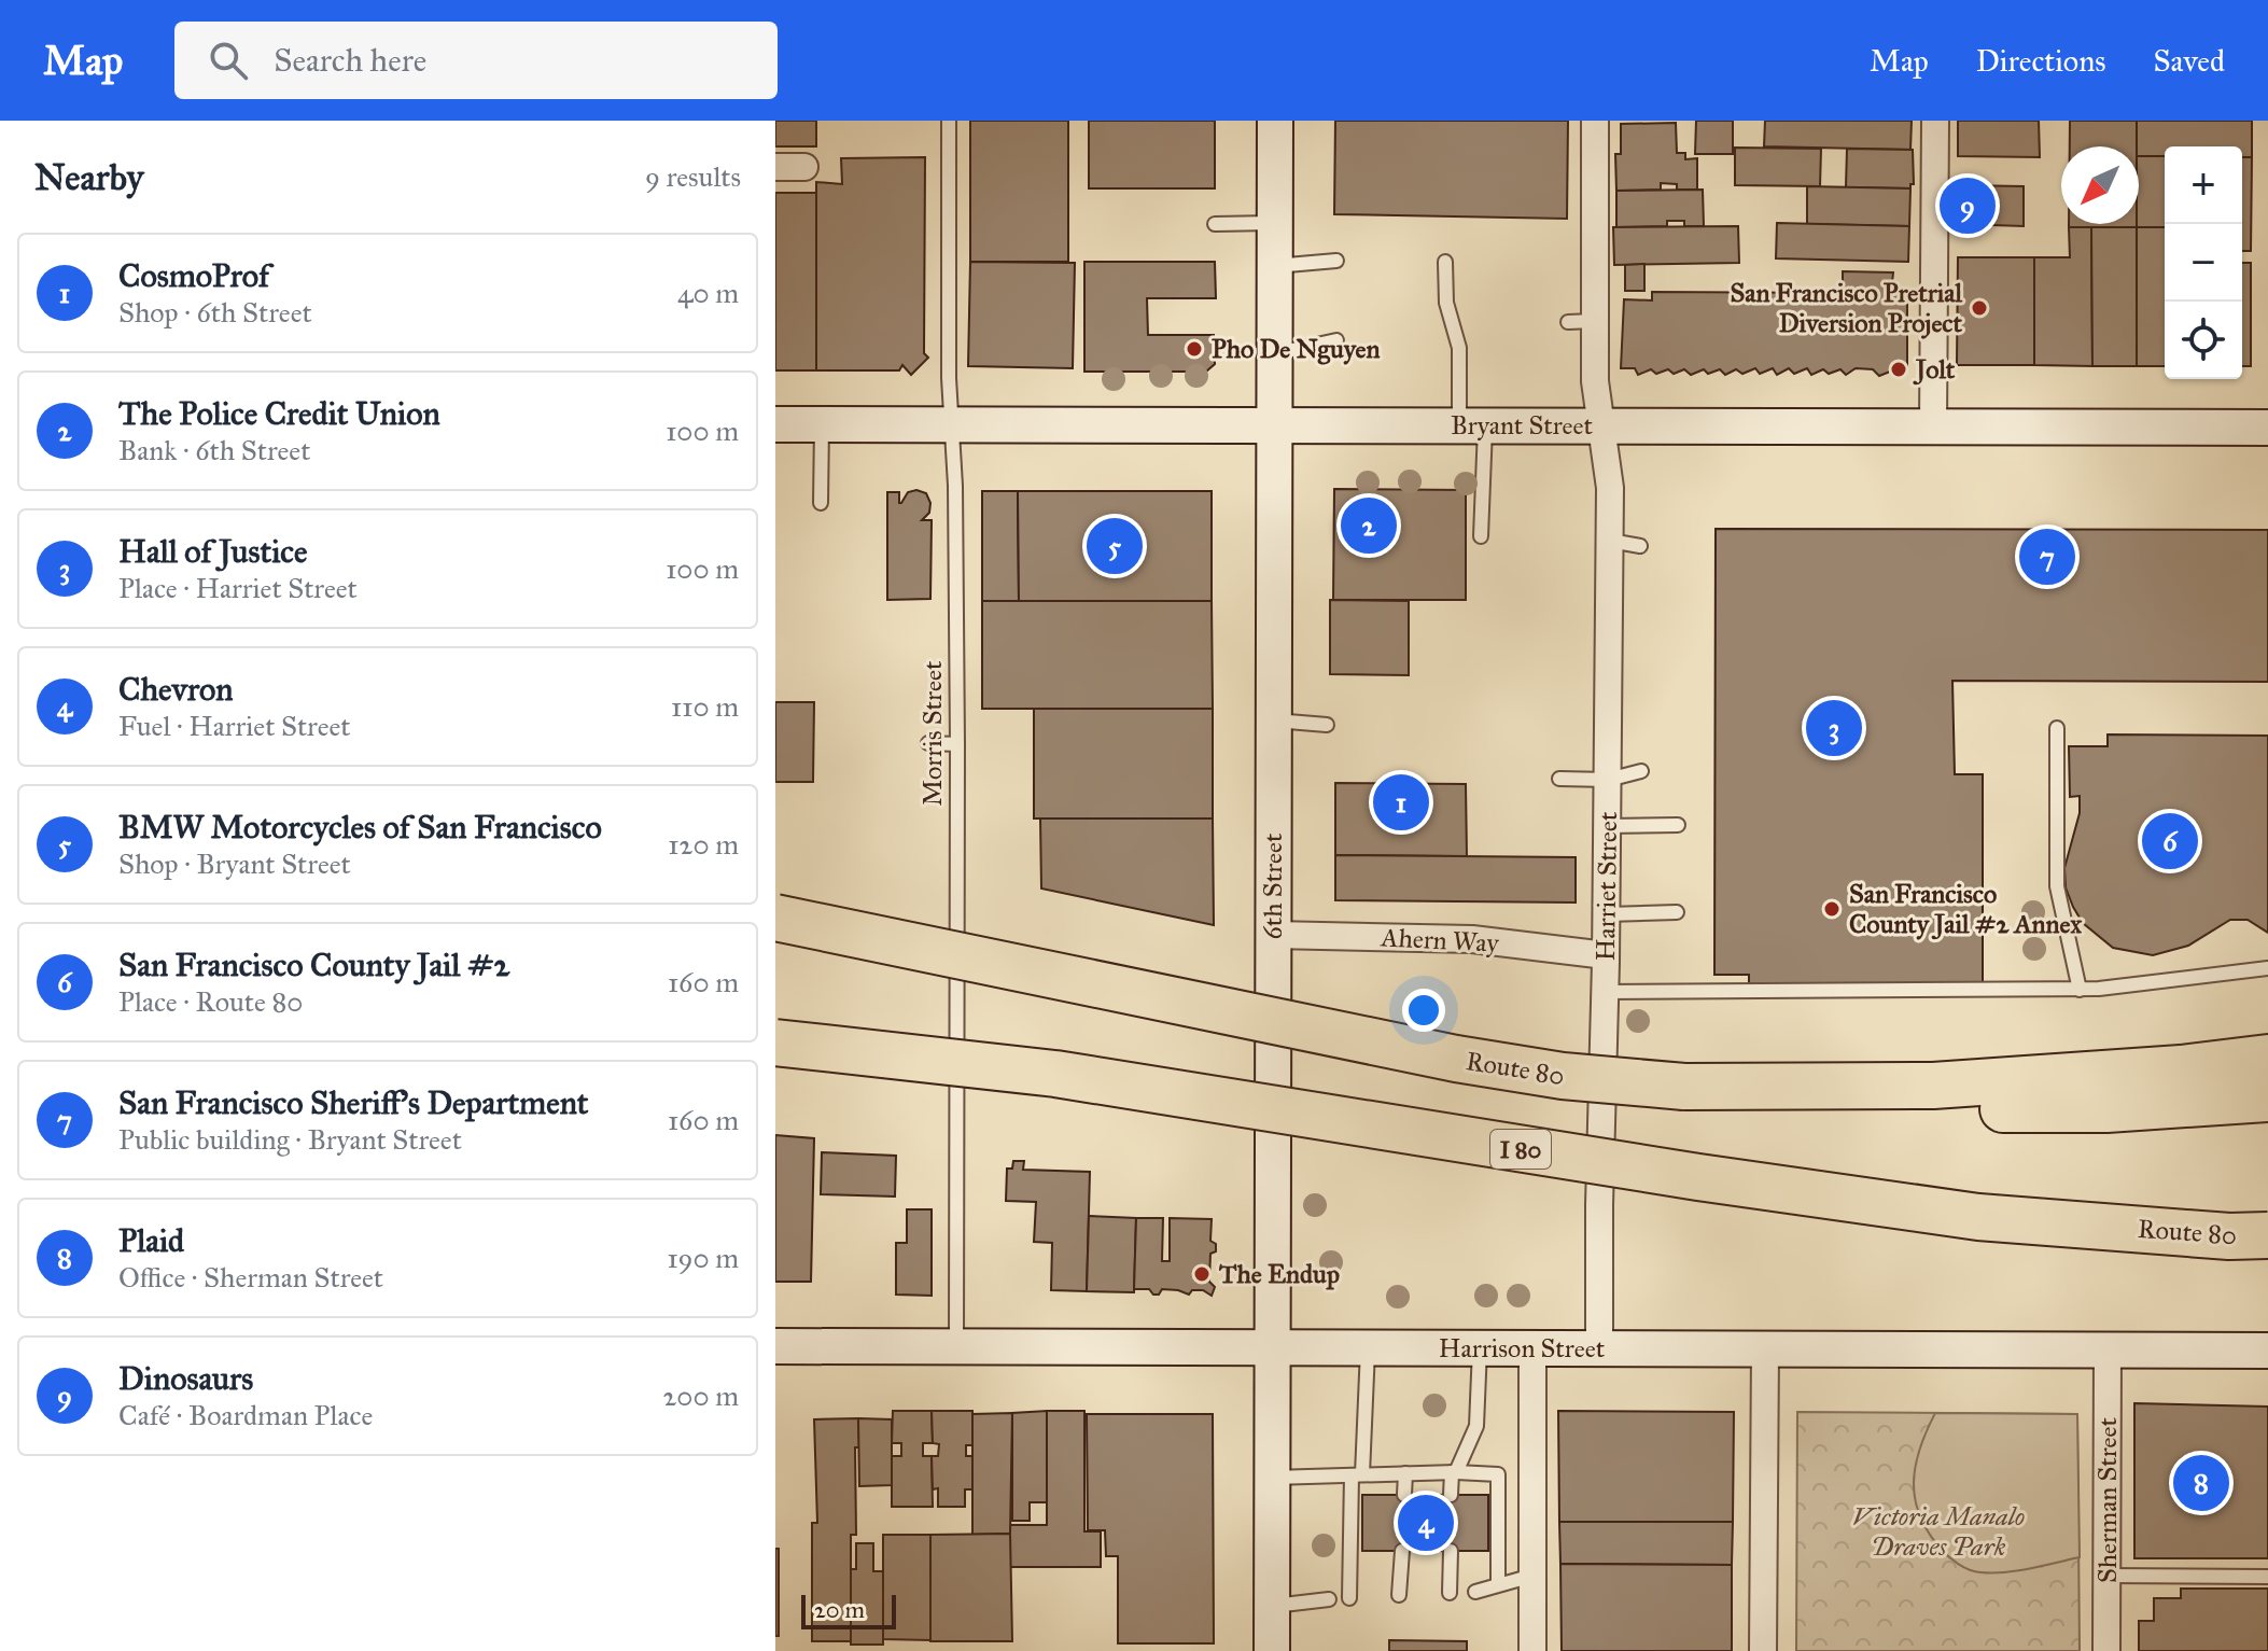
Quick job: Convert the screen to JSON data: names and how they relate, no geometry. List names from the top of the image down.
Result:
{
  "streets": {
    "highway": ["Route 80", "I 80"],
    "main road": ["Bryant Street", "6th Street", "Harrison Street"],
    "street": ["Harriet Street", "Ahern Way", "Sherman Street"],
    "lane": ["Morris Street"]
  },
  "crossings": [
    ["Bryant Street", "Morris Street"],
    ["Bryant Street", "6th Street"],
    ["Bryant Street", "Harriet Street"],
    ["Morris Street", "Harrison Street"],
    ["6th Street", "Ahern Way"],
    ["6th Street", "Harrison Street"],
    ["Harriet Street", "Ahern Way"],
    ["Harriet Street", "Harrison Street"],
    ["Harrison Street", "Sherman Street"]
  ],
  "parks": ["Victoria Manalo Draves Park"],
  "places": [
    "San Francisco Pretrial Diversion Project",
    "Pho De Nguyen",
    "Jolt",
    "San Francisco County Jail #2 Annex",
    "The Endup"
  ],
  "scale_bar": "20 m",
  "north": "bottom left",
  "page": {
    "header": "Map",
    "search": "Search here",
    "nav": ["Map", "Directions", "Saved"],
    "heading": ["Nearby", "9 results"],
    "map_buttons": ["+", "−"],
    "pins": [
      "9",
      "2",
      "5",
      "7",
      "3",
      "1",
      "6",
      "8",
      "4"
    ],
    "list": [
      {
        "mark": "1",
        "name": "CosmoProf",
        "note": "Shop · 6th Street",
        "value": "40 m"
      },
      {
        "mark": "2",
        "name": "The Police Credit Union",
        "note": "Bank · 6th Street",
        "value": "100 m"
      },
      {
        "mark": "3",
        "name": "Hall of Justice",
        "note": "Place · Harriet Street",
        "value": "100 m"
      },
      {
        "mark": "4",
        "name": "Chevron",
        "note": "Fuel · Harriet Street",
        "value": "110 m"
      },
      {
        "mark": "5",
        "name": "BMW Motorcycles of San Francisco",
        "note": "Shop · Bryant Street",
        "value": "120 m"
      },
      {
        "mark": "6",
        "name": "San Francisco County Jail #2",
        "note": "Place · Route 80",
        "value": "160 m"
      },
      {
        "mark": "7",
        "name": "San Francisco Sheriff's Department",
        "note": "Public building · Bryant Street",
        "value": "160 m"
      },
      {
        "mark": "8",
        "name": "Plaid",
        "note": "Office · Sherman Street",
        "value": "190 m"
      },
      {
        "mark": "9",
        "name": "Dinosaurs",
        "note": "Café · Boardman Place",
        "value": "200 m"
      }
    ],
    "scale": "20 m"
  }
}
